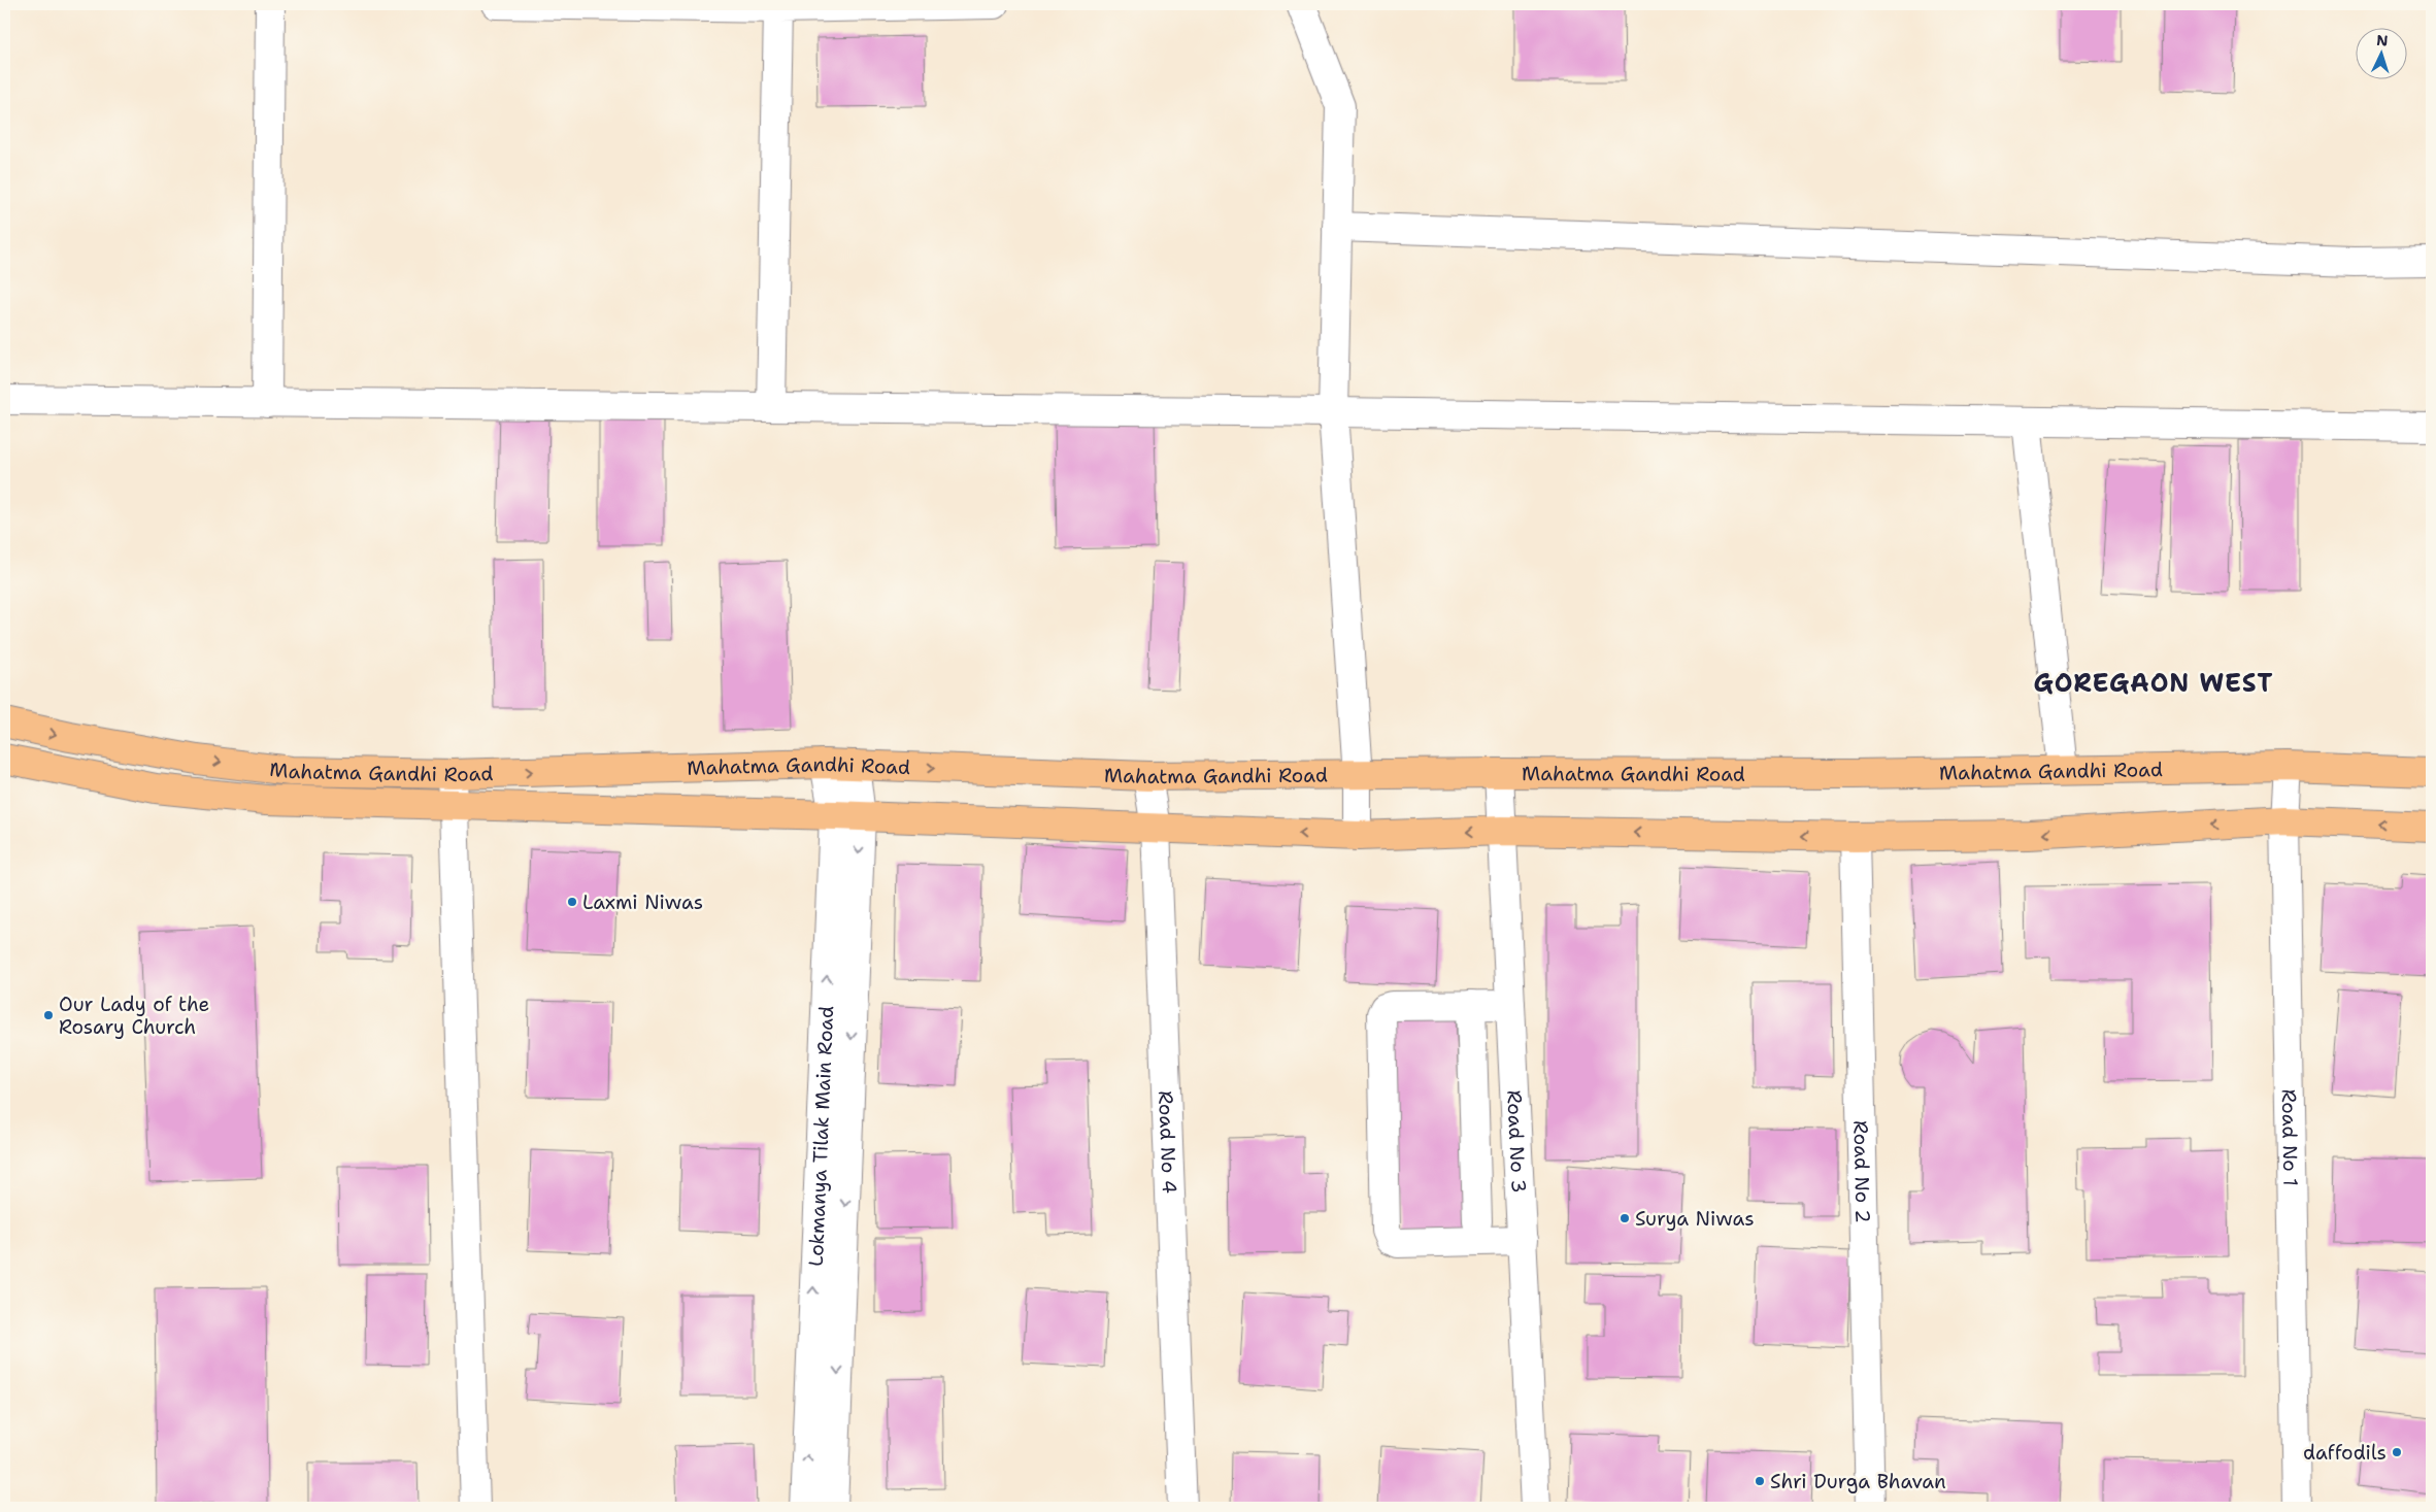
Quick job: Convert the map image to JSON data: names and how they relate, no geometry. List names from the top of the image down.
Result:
{
  "streets": {
    "main road": ["Mahatma Gandhi Road"],
    "street": [
      "Lokmanya Tilak Main Road",
      "Road No 1",
      "Road No 3",
      "Road No 4",
      "Road No 2"
    ]
  },
  "crossings": [
    ["Mahatma Gandhi Road", "Lokmanya Tilak Main Road"],
    ["Mahatma Gandhi Road", "Road No 1"],
    ["Mahatma Gandhi Road", "Road No 3"],
    ["Mahatma Gandhi Road", "Road No 4"],
    ["Mahatma Gandhi Road", "Road No 2"]
  ],
  "districts": ["GOREGAON WEST"],
  "places": [
    "Laxmi Niwas",
    "Our Lady of the Rosary Church",
    "Surya Niwas",
    "daffodils",
    "Shri Durga Bhavan"
  ],
  "north": "top"
}
